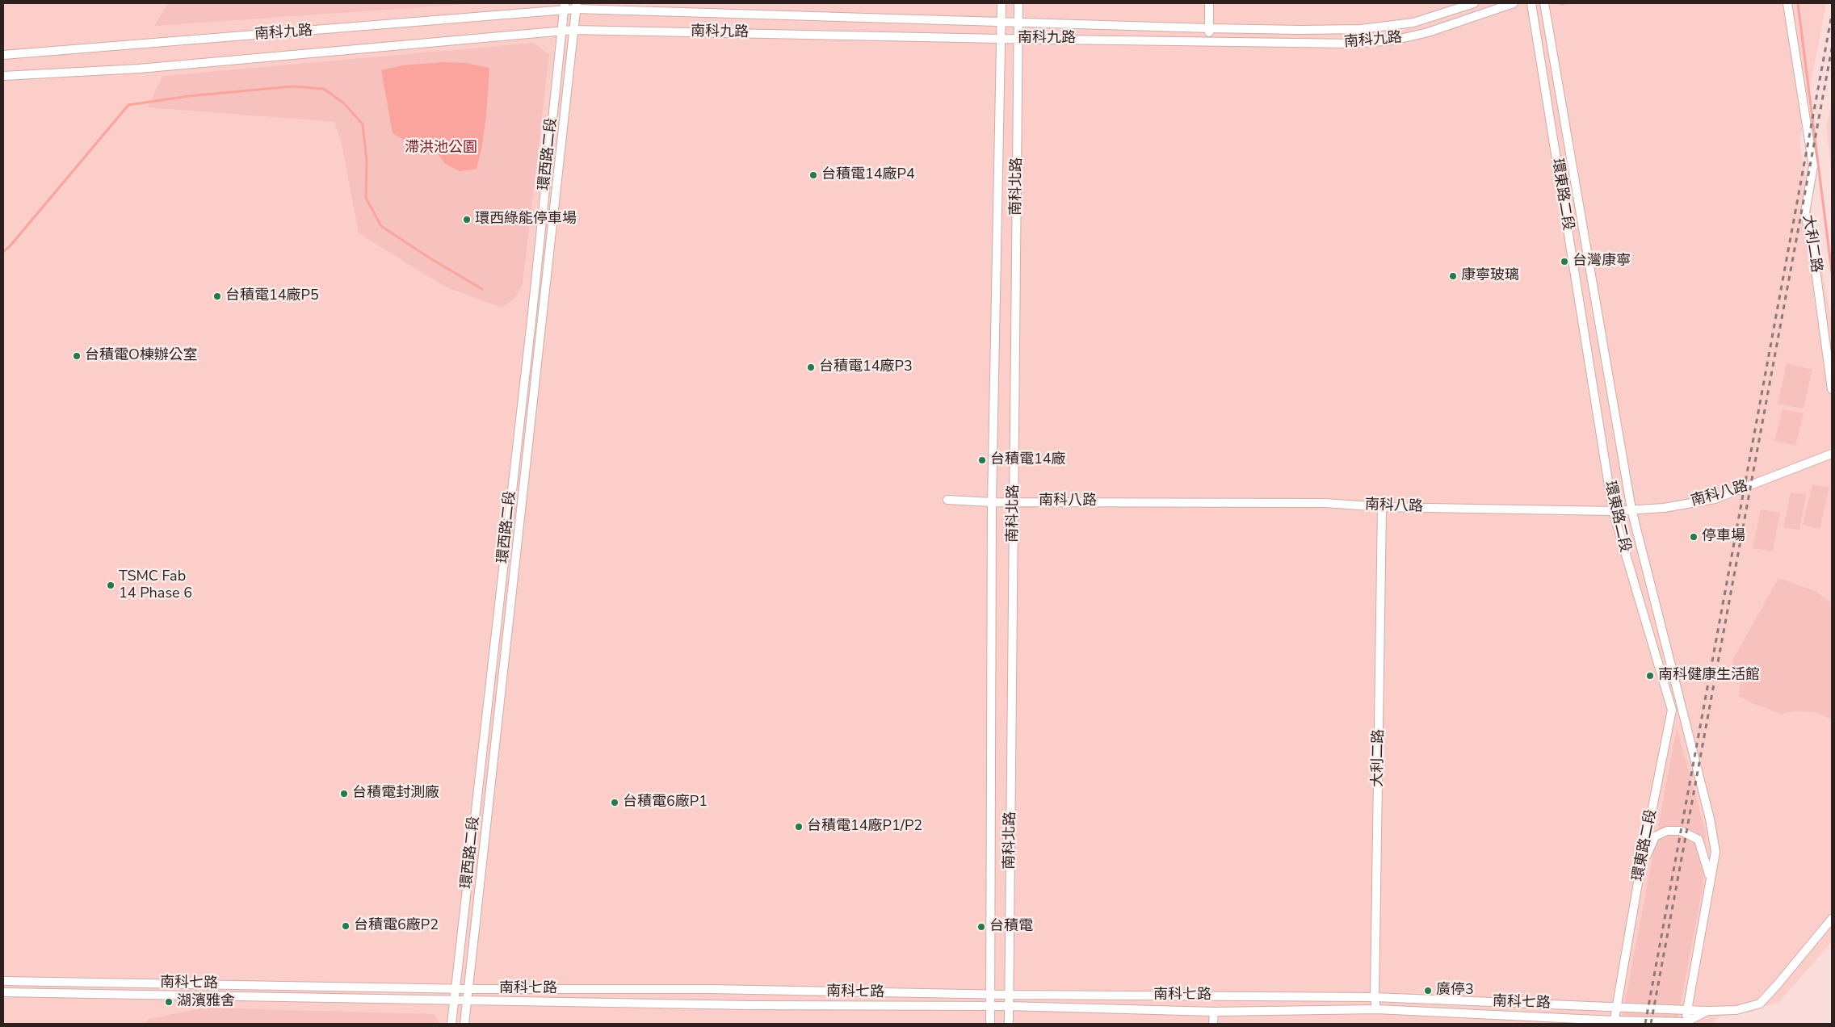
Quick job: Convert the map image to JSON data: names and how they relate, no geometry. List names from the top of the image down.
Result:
{
  "streets": {
    "street": [
      "南科九路",
      "環西路二段",
      "南科北路",
      "環東路二段",
      "大利二路",
      "南科八路",
      "南科七路"
    ]
  },
  "crossings": [
    ["南科九路", "環西路二段"],
    ["南科九路", "南科北路"],
    ["環西路二段", "南科七路"],
    ["南科北路", "南科八路"],
    ["南科北路", "南科七路"],
    ["環東路二段", "南科八路"],
    ["環東路二段", "南科七路"],
    ["大利二路", "南科八路"],
    ["大利二路", "南科七路"]
  ],
  "parks": ["滯洪池公園"],
  "places": [
    "台積電14廠P4",
    "環西綠能停車場",
    "台灣康寧",
    "康寧玻璃",
    "台積電14廠P5",
    "台積電O棟辦公室",
    "台積電14廠P3",
    "台積電14廠",
    "停車場",
    "TSMC Fab 14 Phase 6",
    "南科健康生活館",
    "台積電封測廠",
    "台積電6廠P1",
    "台積電14廠P1/P2",
    "台積電6廠P2",
    "台積電",
    "廣停3",
    "湖濱雅舍"
  ]
}
